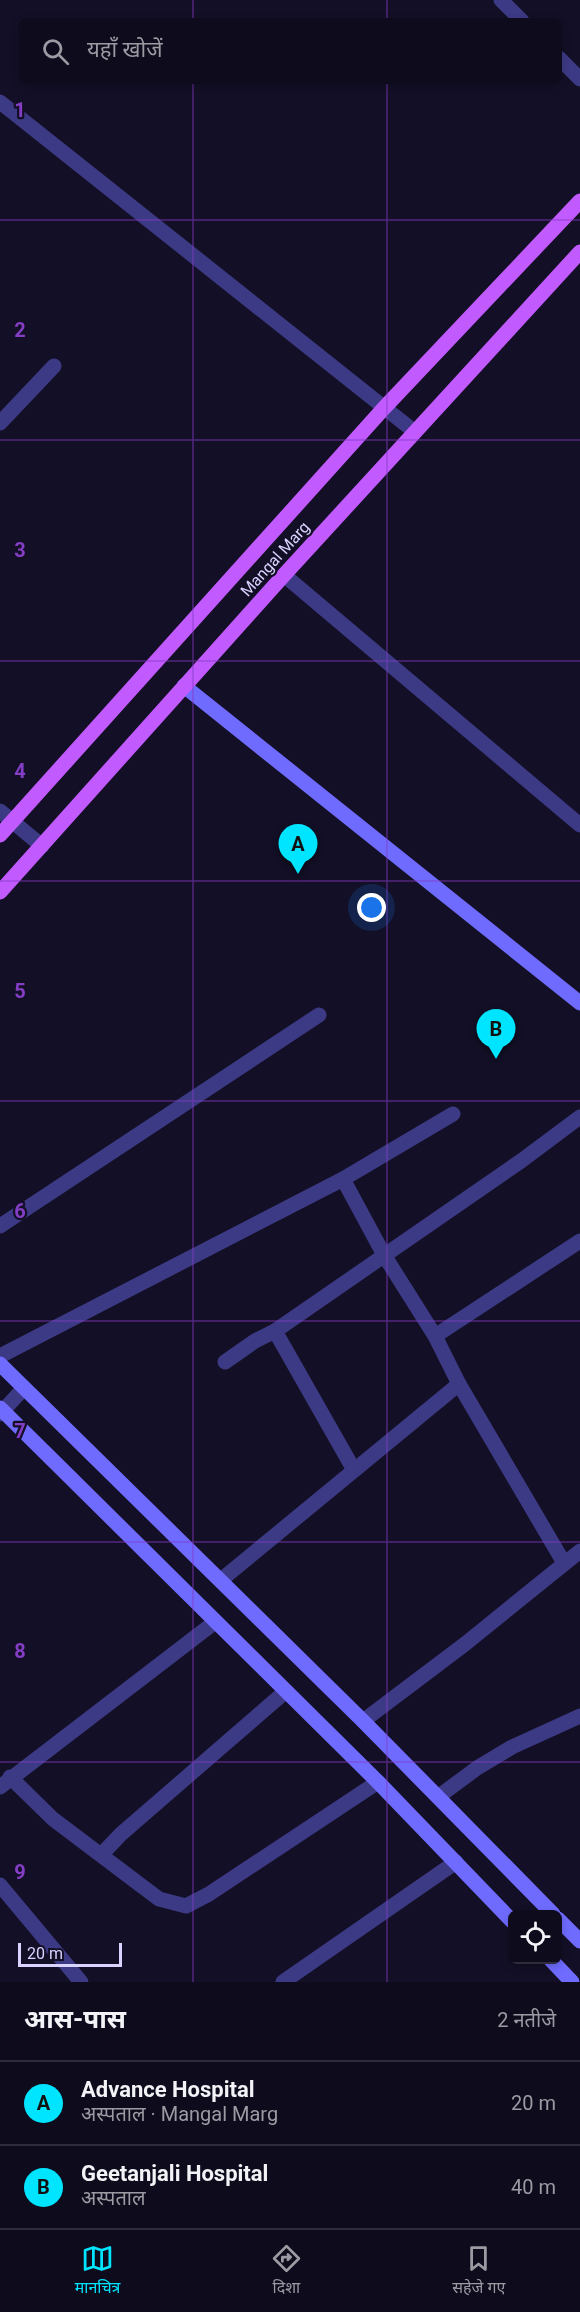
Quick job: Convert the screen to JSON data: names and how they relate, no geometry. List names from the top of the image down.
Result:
{
  "streets": {
    "main road": ["Mangal Marg"]
  },
  "scale_bar": "20 m",
  "page": {
    "search": "यहाँ खोजें",
    "pins": ["A", "B"],
    "scale": "20 m",
    "heading": ["आस-पास", "2 नतीजे"],
    "list": [
      {
        "mark": "A",
        "name": "Advance Hospital",
        "note": "अस्पताल · Mangal Marg",
        "value": "20 m"
      },
      {
        "mark": "B",
        "name": "Geetanjali Hospital",
        "note": "अस्पताल",
        "value": "40 m"
      }
    ],
    "nav": ["मानचित्र", "दिशा", "सहेजे गए"]
  },
  "grid": {
    "rows": [
      "1",
      "2",
      "3",
      "4",
      "5",
      "6",
      "7",
      "8",
      "9"
    ]
  }
}
